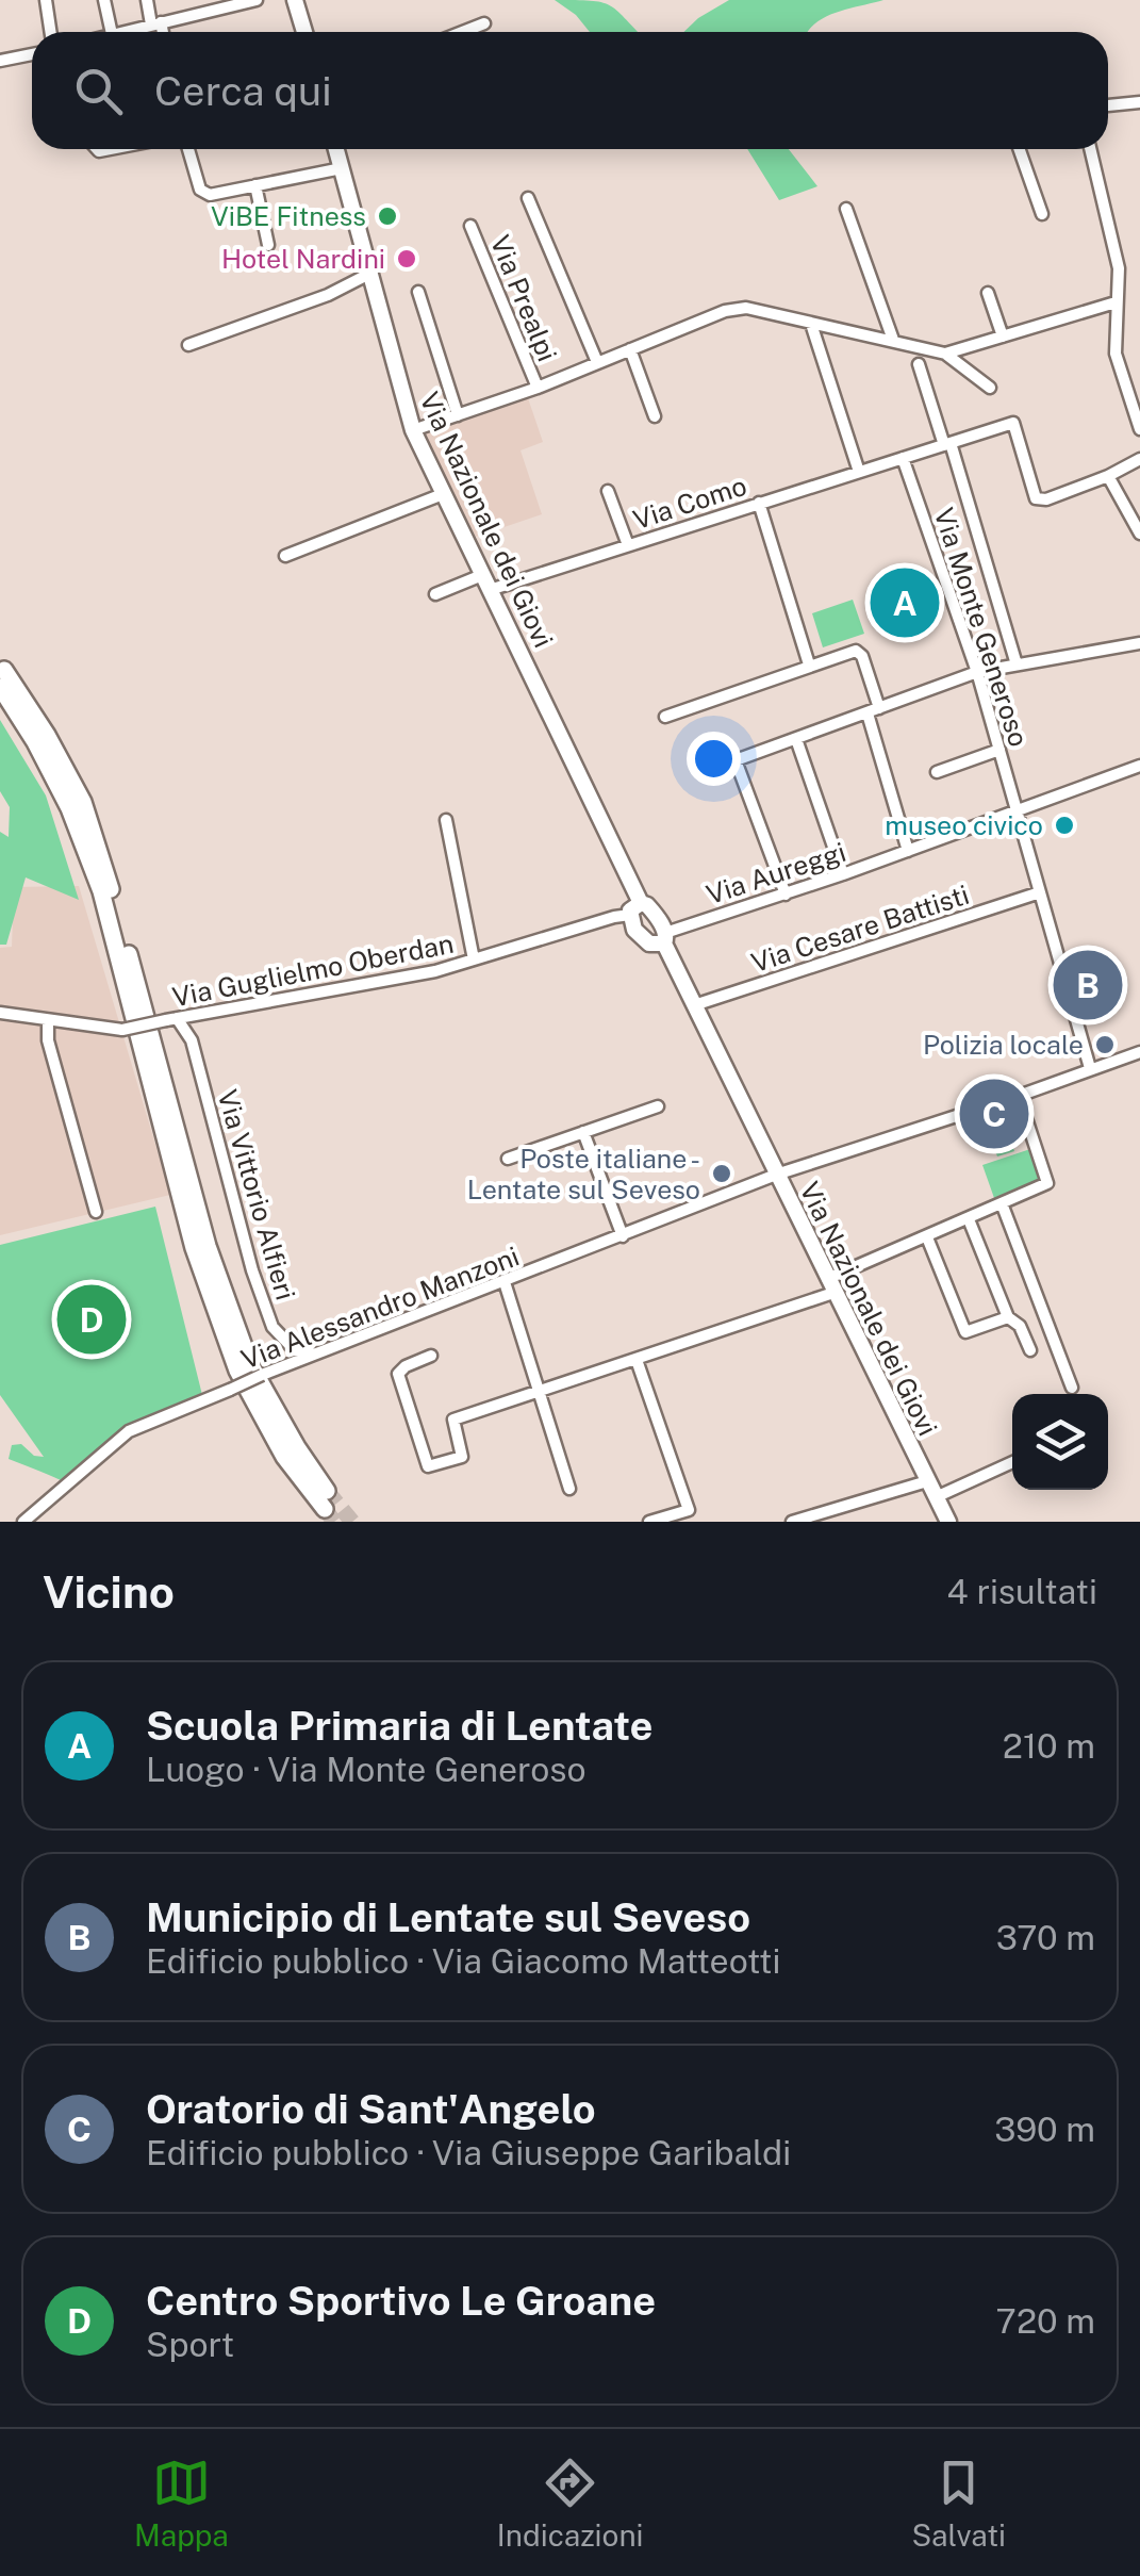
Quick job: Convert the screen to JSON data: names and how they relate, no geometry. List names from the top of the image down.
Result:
{
  "streets": {
    "main road": ["Via Nazionale dei Giovi"],
    "street": [
      "Via Prealpi",
      "Via Como",
      "Via Monte Generoso",
      "Via Aureggi",
      "Via Cesare Battisti",
      "Via Guglielmo Oberdan",
      "Via Vittorio Alfieri",
      "Via Alessandro Manzoni"
    ]
  },
  "crossings": [
    ["Via Como", "Via Nazionale dei Giovi"],
    ["Via Como", "Via Monte Generoso"],
    ["Via Nazionale dei Giovi", "Via Aureggi"],
    ["Via Nazionale dei Giovi", "Via Cesare Battisti"],
    ["Via Nazionale dei Giovi", "Via Guglielmo Oberdan"],
    ["Via Nazionale dei Giovi", "Via Alessandro Manzoni"],
    ["Via Monte Generoso", "Via Aureggi"],
    ["Via Monte Generoso", "Via Cesare Battisti"],
    ["Via Monte Generoso", "Via Alessandro Manzoni"],
    ["Via Guglielmo Oberdan", "Via Vittorio Alfieri"],
    ["Via Vittorio Alfieri", "Via Alessandro Manzoni"]
  ],
  "places": [
    "ViBE Fitness",
    "Hotel Nardini",
    "museo civico",
    "Polizia locale",
    "Poste italiane - Lentate sul Seveso"
  ],
  "page": {
    "search": "Cerca qui",
    "pins": [
      "A",
      "B",
      "C",
      "D"
    ],
    "heading": ["Vicino", "4 risultati"],
    "list": [
      {
        "mark": "A",
        "name": "Scuola Primaria di Lentate",
        "note": "Luogo · Via Monte Generoso",
        "value": "210 m"
      },
      {
        "mark": "B",
        "name": "Municipio di Lentate sul Seveso",
        "note": "Edificio pubblico · Via Giacomo Matteotti",
        "value": "370 m"
      },
      {
        "mark": "C",
        "name": "Oratorio di Sant'Angelo",
        "note": "Edificio pubblico · Via Giuseppe Garibaldi",
        "value": "390 m"
      },
      {
        "mark": "D",
        "name": "Centro Sportivo Le Groane",
        "note": "Sport",
        "value": "720 m"
      }
    ],
    "nav": ["Mappa", "Indicazioni", "Salvati"]
  }
}
